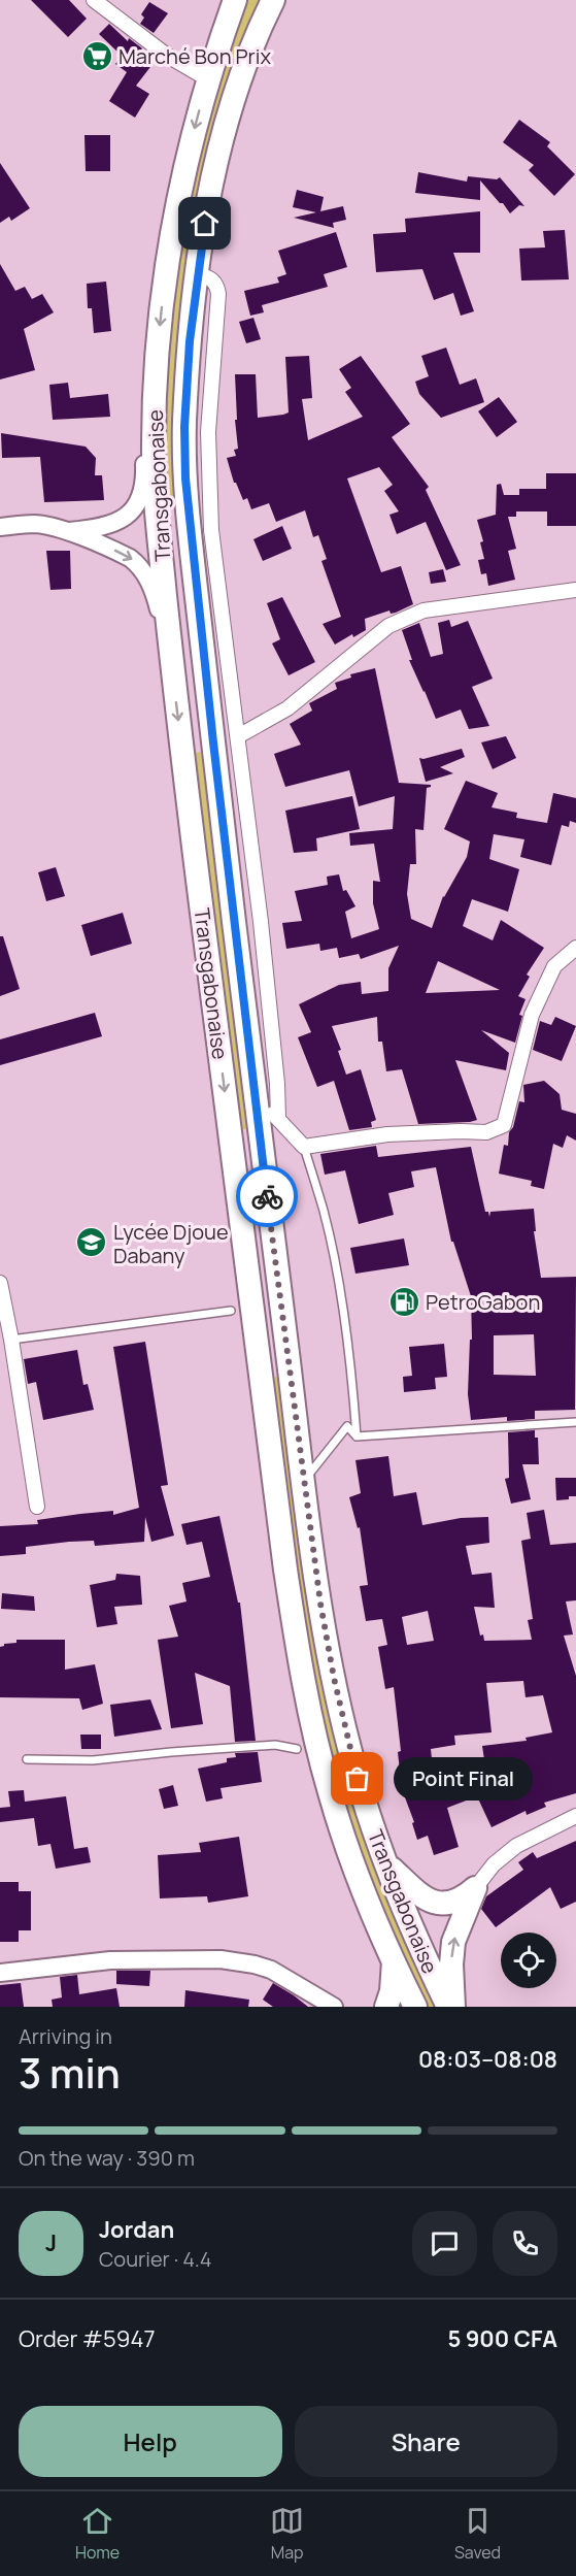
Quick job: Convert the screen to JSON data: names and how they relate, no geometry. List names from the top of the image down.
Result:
{
  "streets": {
    "highway": ["Transgabonaise"]
  },
  "places": {
    "supermarket": ["Marché Bon Prix"],
    "school or university": ["Lycée Djoue Dabany"],
    "fuel station": ["PetroGabon"],
    "other": ["Point Final"]
  },
  "page": {
    "bubble": "Point Final",
    "heading": ["3 min", "Arriving in", "08:03–08:08"],
    "panel": [
      "Jordan",
      "Courier · 4.4",
      "Order #5947",
      "5 900 CFA"
    ],
    "bar": "On the way · 390 m",
    "round": "J",
    "buttons": ["Help", "Share"],
    "tabs": ["Home", "Map", "Saved"]
  }
}
